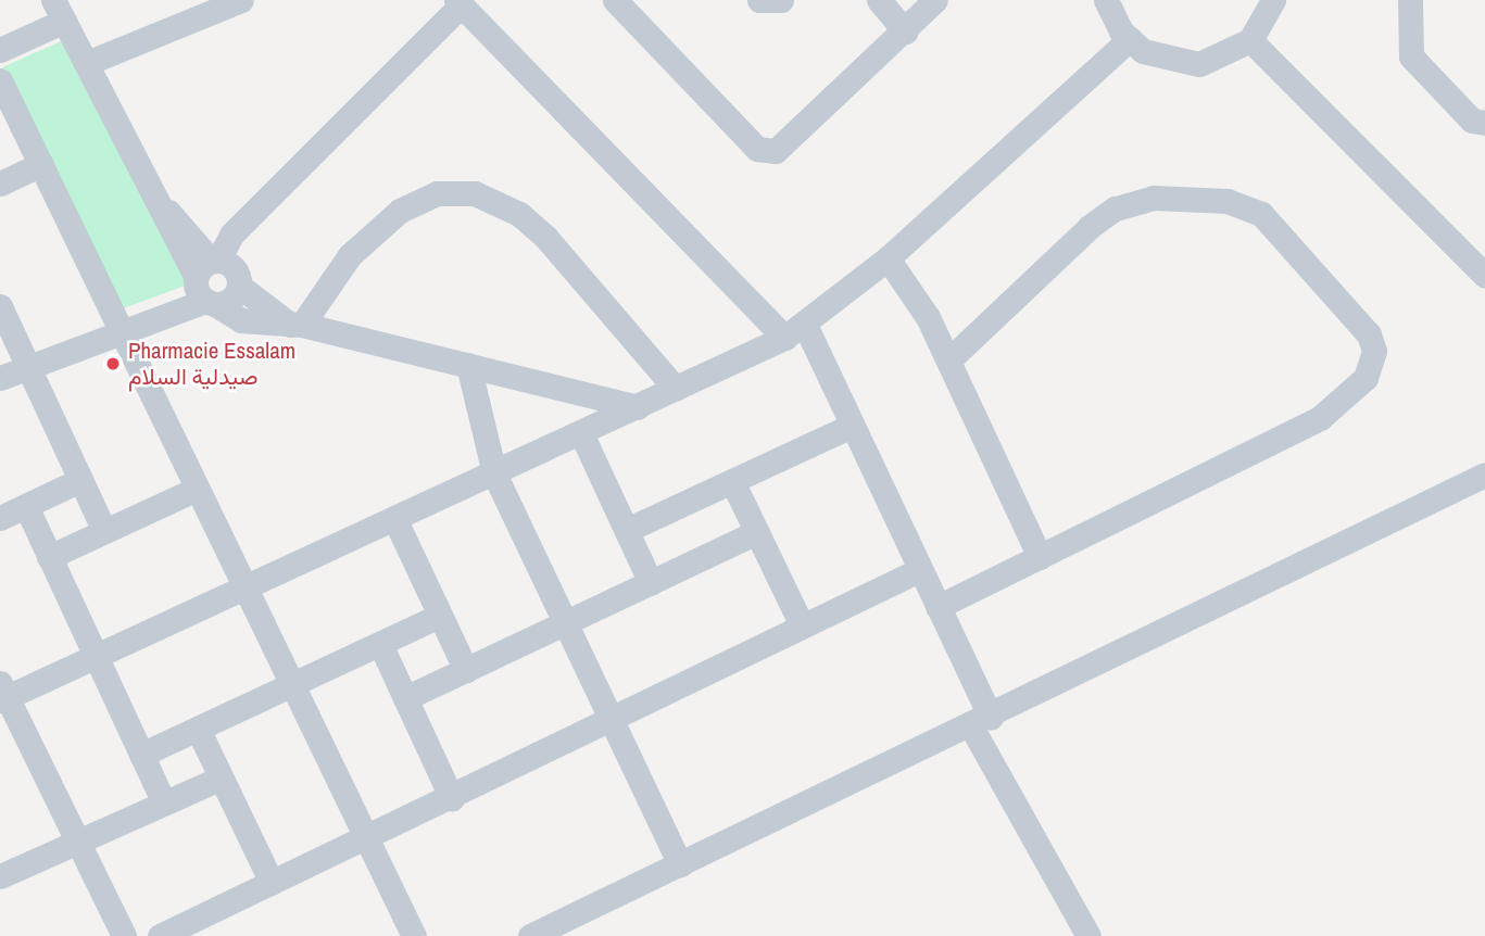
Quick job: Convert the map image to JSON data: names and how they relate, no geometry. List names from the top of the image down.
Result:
{
  "places": ["Pharmacie Essalam صيدلية السلام"]
}
